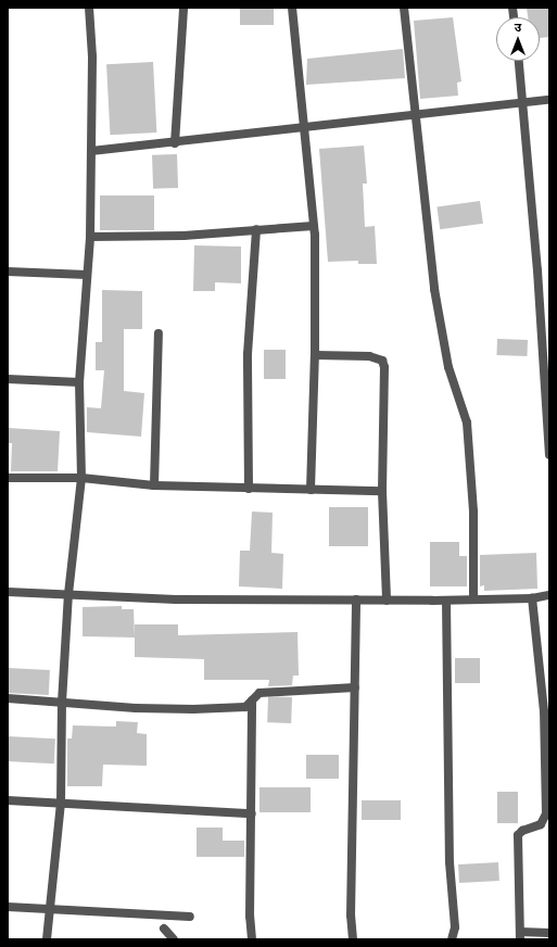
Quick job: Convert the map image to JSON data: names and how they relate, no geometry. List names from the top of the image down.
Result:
{
  "north": "top"
}
